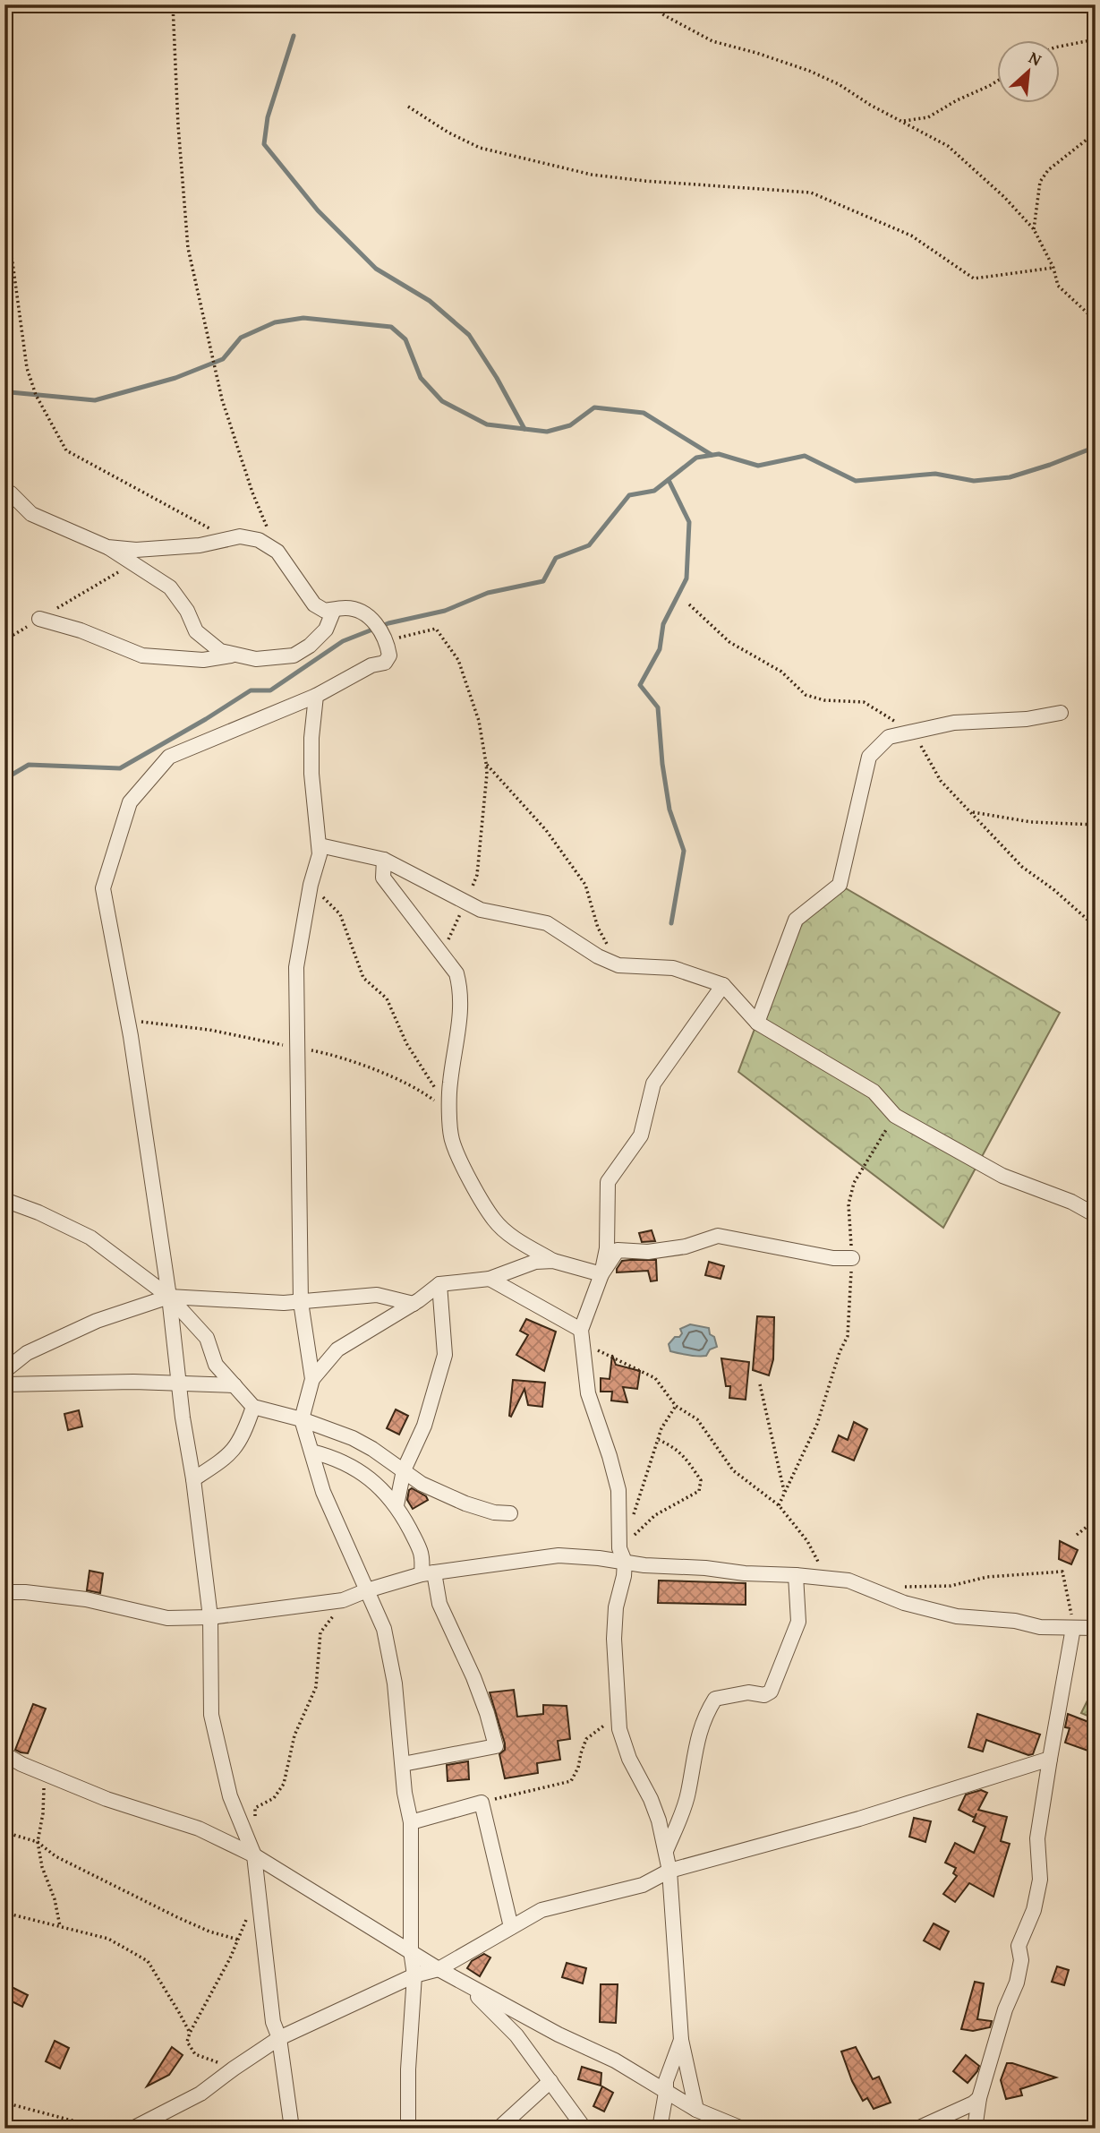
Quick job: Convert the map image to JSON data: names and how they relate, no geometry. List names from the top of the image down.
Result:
{
  "north": "top right"
}
